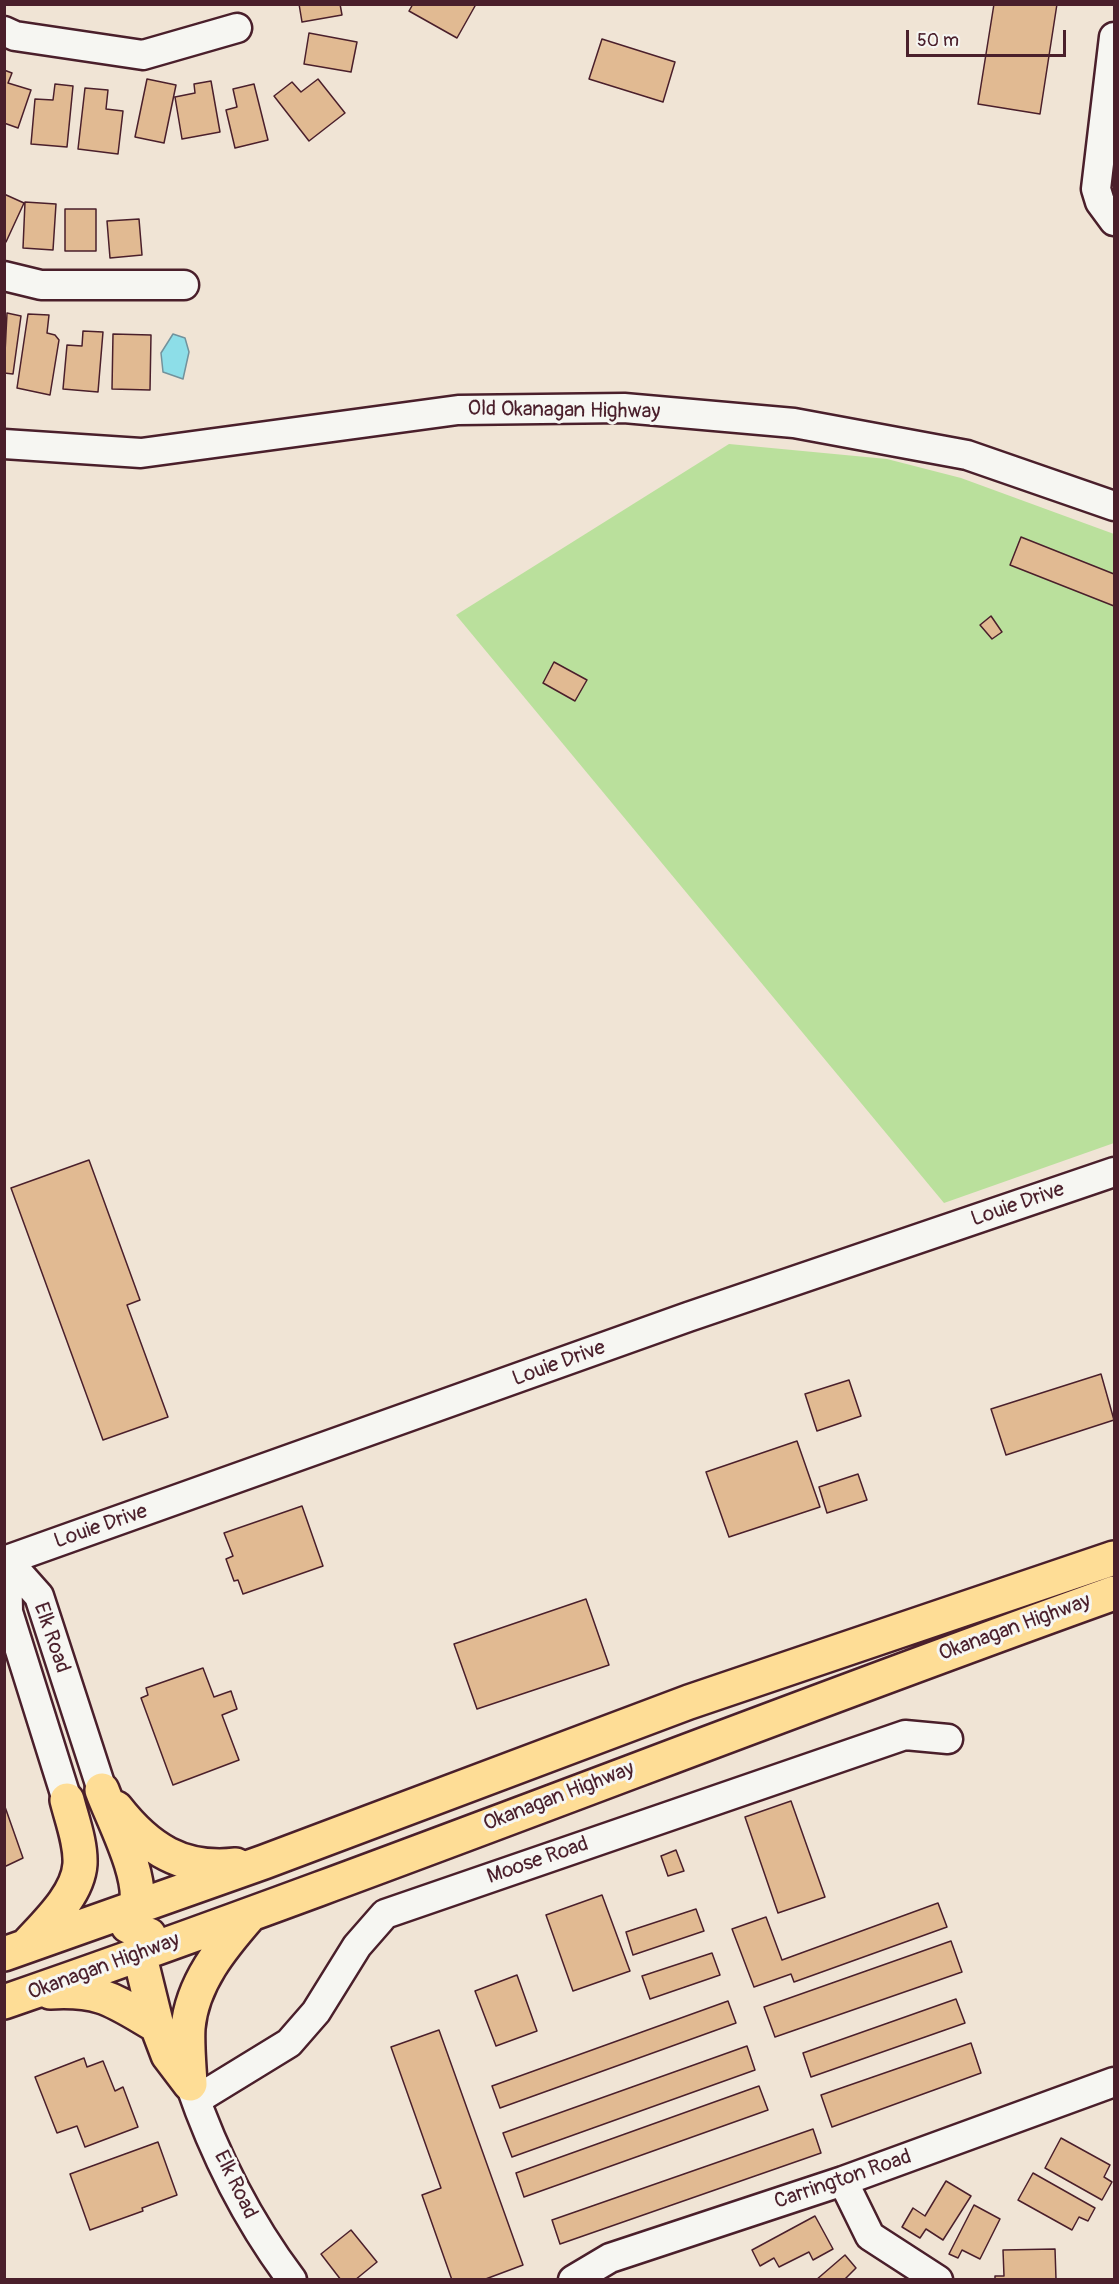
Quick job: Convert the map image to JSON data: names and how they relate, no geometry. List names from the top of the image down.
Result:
{
  "streets": {
    "highway": ["Okanagan Highway"],
    "street": [
      "Old Okanagan Highway",
      "Louie Drive",
      "Elk Road",
      "Moose Road",
      "Carrington Road"
    ]
  },
  "crossings": [
    ["Louie Drive", "Elk Road"],
    ["Elk Road", "Moose Road"]
  ],
  "scale_bar": "50 m"
}
